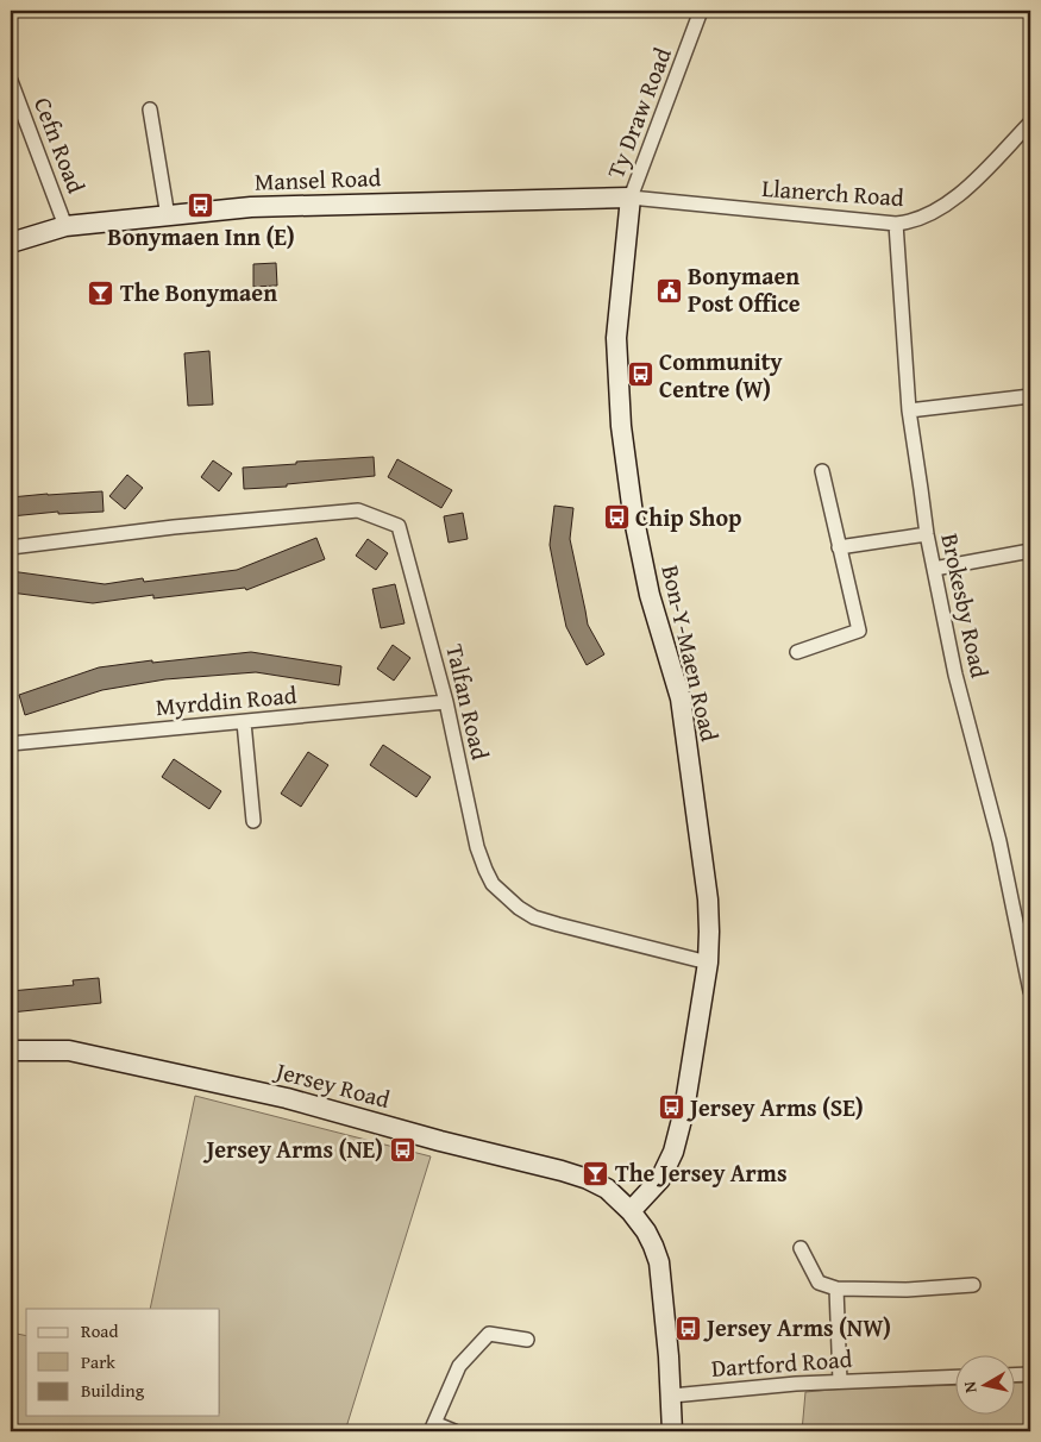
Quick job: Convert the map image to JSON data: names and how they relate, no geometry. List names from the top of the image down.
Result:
{
  "streets": {
    "street": [
      "Ty Draw Road",
      "Cefn Road",
      "Mansel Road",
      "Llanerch Road",
      "Brokesby Road",
      "Bon-Y-Maen Road",
      "Myrddin Road",
      "Talfan Road",
      "Jersey Road",
      "Dartford Road"
    ]
  },
  "crossings": [
    ["Ty Draw Road", "Mansel Road"],
    ["Ty Draw Road", "Llanerch Road"],
    ["Ty Draw Road", "Bon-Y-Maen Road"],
    ["Cefn Road", "Mansel Road"],
    ["Mansel Road", "Llanerch Road"],
    ["Mansel Road", "Bon-Y-Maen Road"],
    ["Llanerch Road", "Brokesby Road"],
    ["Llanerch Road", "Bon-Y-Maen Road"],
    ["Bon-Y-Maen Road", "Talfan Road"],
    ["Bon-Y-Maen Road", "Jersey Road"],
    ["Myrddin Road", "Talfan Road"],
    ["Jersey Road", "Dartford Road"]
  ],
  "places": {
    "bus stop": [
      "Bonymaen Inn (E)",
      "Community Centre (W)",
      "Chip Shop",
      "Jersey Arms (SE)",
      "Jersey Arms (NE)",
      "Jersey Arms (NW)"
    ],
    "public building": ["Bonymaen Post Office"],
    "bar": ["The Bonymaen", "The Jersey Arms"]
  },
  "legend": ["Road", "Park", "Building"],
  "north": "left"
}
